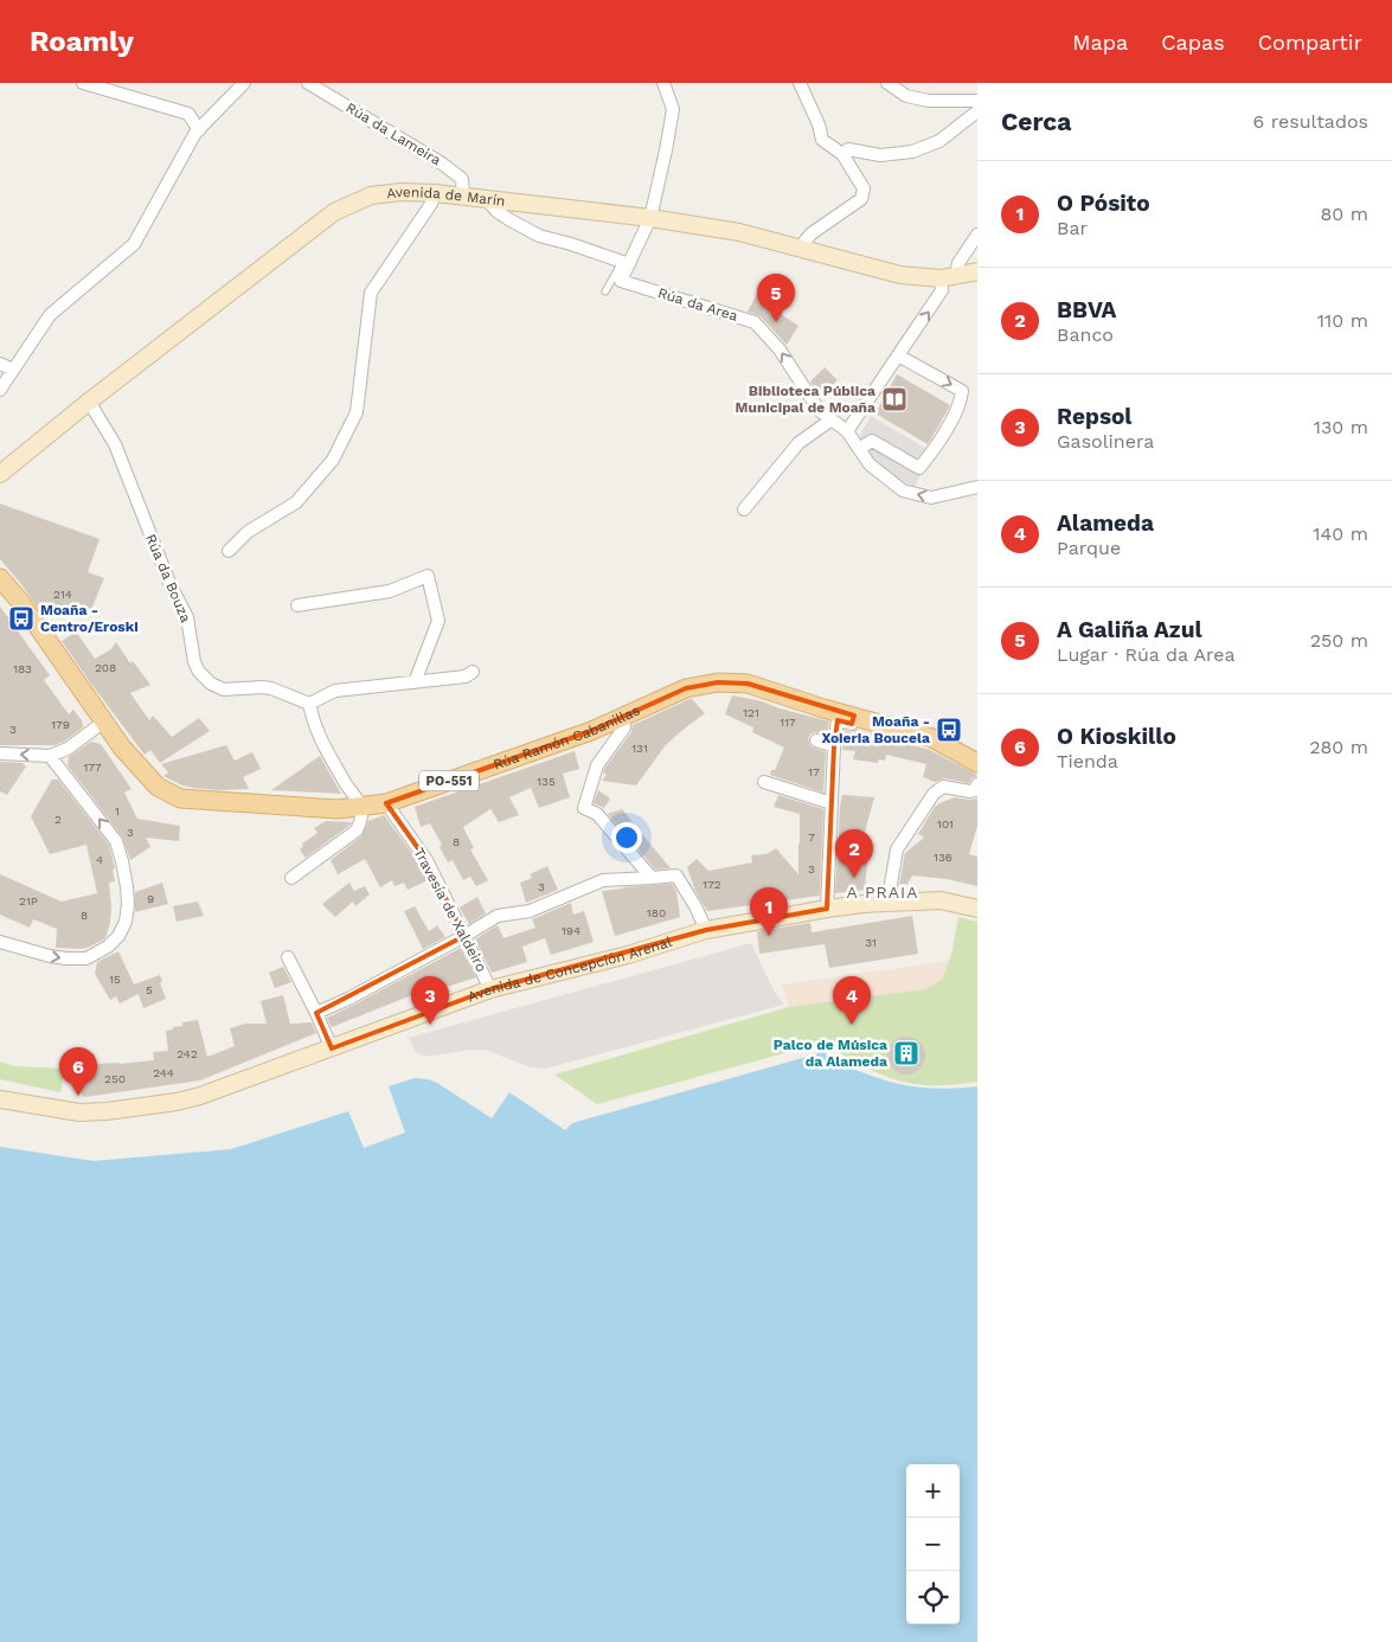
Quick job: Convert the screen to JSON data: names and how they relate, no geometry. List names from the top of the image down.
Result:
{
  "streets": {
    "main road": [
      "Avenida de Marín",
      "Rúa Ramón Cabanillas",
      "PO-551",
      "Avenida de Concepción Arenal"
    ],
    "street": [
      "Rúa da Lameira",
      "Rúa da Area",
      "Rúa da Bouza",
      "Travesía de Xaldeiro"
    ]
  },
  "crossings": [
    ["Rúa da Lameira", "Avenida de Marín"],
    ["Avenida de Marín", "Rúa da Bouza"],
    ["Rúa Ramón Cabanillas", "Travesía de Xaldeiro"],
    ["Travesía de Xaldeiro", "Avenida de Concepción Arenal"]
  ],
  "one_way": ["Rúa da Area"],
  "districts": ["A PRAIA"],
  "places": {
    "library": ["Biblioteca Pública Municipal de Moaña"],
    "bus stop": ["Moaña - Centro/Eroski", "Moaña - Xoieria Boucela"],
    "building": ["Palco de Música da Alameda"]
  },
  "house_numbers": [
    "214",
    "208",
    "183",
    "121",
    "117",
    "179",
    "3",
    "131",
    "177",
    "17",
    "135",
    "1",
    "2",
    "101",
    "3",
    "7",
    "8",
    "136",
    "4",
    "3",
    "172",
    "3",
    "9",
    "21P",
    "180",
    "8",
    "194",
    "31",
    "15",
    "5",
    "242",
    "244",
    "250"
  ],
  "page": {
    "header": "Roamly",
    "nav": ["Mapa", "Capas", "Compartir"],
    "heading": ["Cerca", "6 resultados"],
    "list": [
      {
        "mark": "1",
        "name": "O Pósito",
        "note": "Bar",
        "value": "80 m"
      },
      {
        "mark": "2",
        "name": "BBVA",
        "note": "Banco",
        "value": "110 m"
      },
      {
        "mark": "3",
        "name": "Repsol",
        "note": "Gasolinera",
        "value": "130 m"
      },
      {
        "mark": "4",
        "name": "Alameda",
        "note": "Parque",
        "value": "140 m"
      },
      {
        "mark": "5",
        "name": "A Galiña Azul",
        "note": "Lugar · Rúa da Area",
        "value": "250 m"
      },
      {
        "mark": "6",
        "name": "O Kioskillo",
        "note": "Tienda",
        "value": "280 m"
      }
    ],
    "pins": [
      "5",
      "2",
      "1",
      "3",
      "4",
      "6"
    ],
    "map_buttons": ["+", "−"]
  }
}
